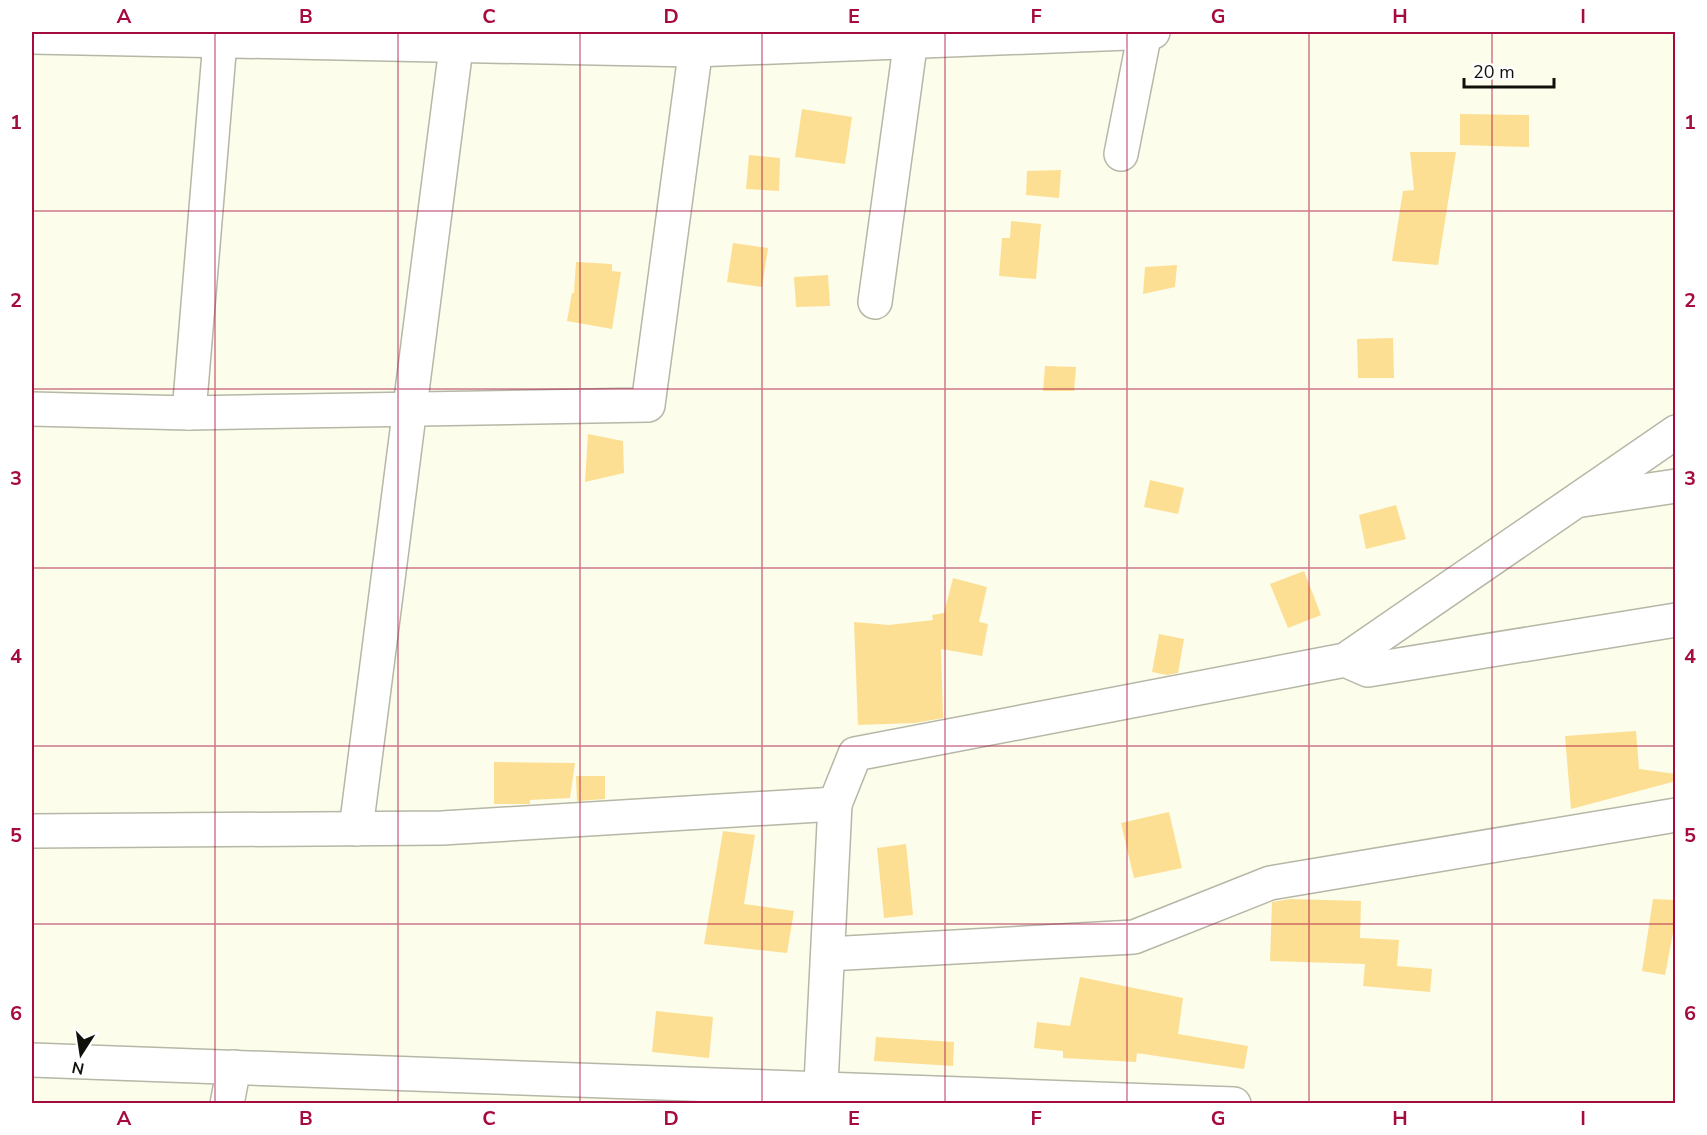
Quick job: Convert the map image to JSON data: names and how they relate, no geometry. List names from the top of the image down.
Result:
{
  "scale_bar": "20 m",
  "north": "bottom",
  "grid": {
    "columns": [
      "A",
      "B",
      "C",
      "D",
      "E",
      "F",
      "G",
      "H",
      "I"
    ],
    "rows": [
      "1",
      "2",
      "3",
      "4",
      "5",
      "6"
    ]
  }
}
